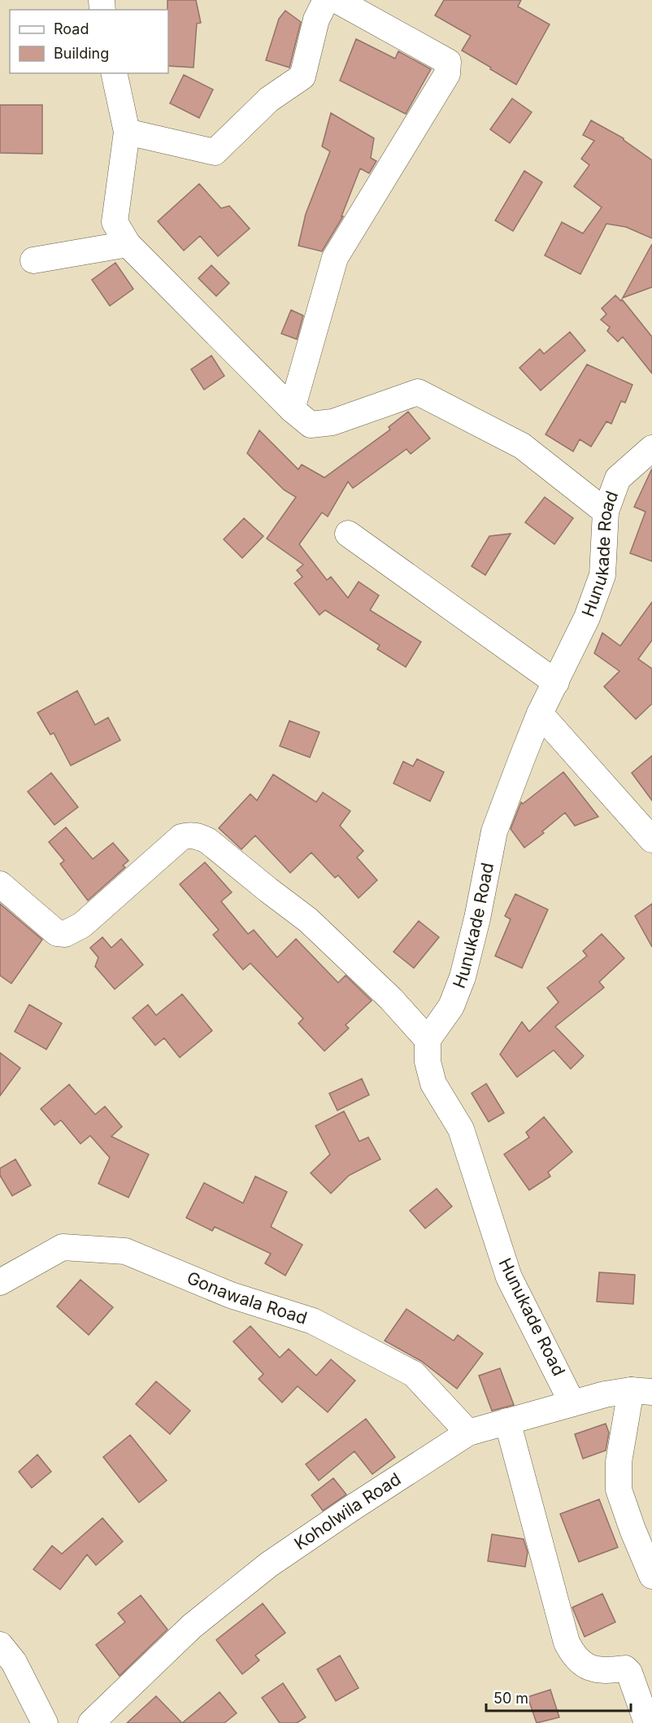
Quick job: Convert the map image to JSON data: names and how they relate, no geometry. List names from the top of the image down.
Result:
{
  "streets": {
    "street": ["Hunukade Road", "Gonawala Road", "Koholwila Road"]
  },
  "crossings": [
    ["Hunukade Road", "Koholwila Road"],
    ["Gonawala Road", "Koholwila Road"]
  ],
  "legend": ["Road", "Building"],
  "scale_bar": "50 m"
}
